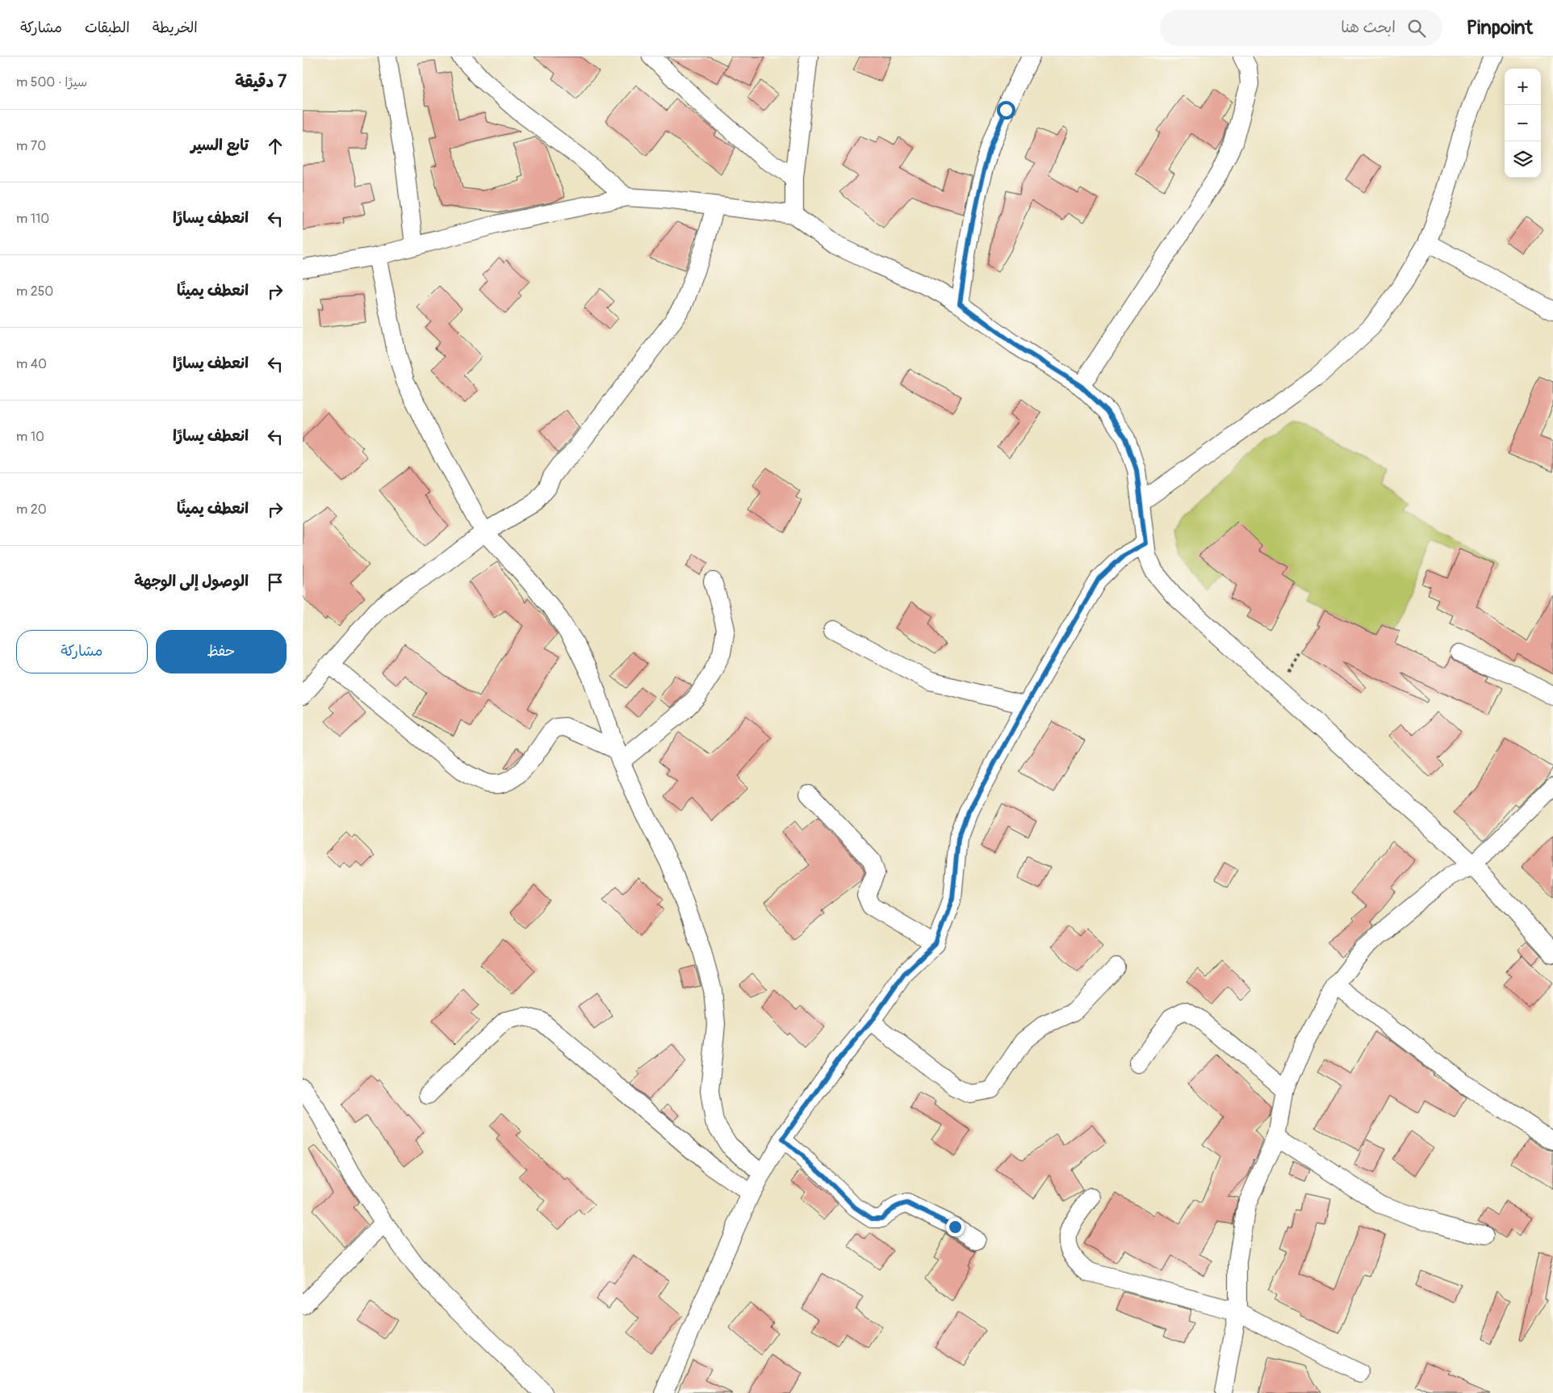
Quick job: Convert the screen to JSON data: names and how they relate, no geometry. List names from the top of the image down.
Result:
{
  "page": {
    "header": "Pinpoint",
    "search": "ابحث هنا",
    "nav": ["الخريطة", "الطبقات", "مشاركة"],
    "heading": ["7 دقيقة", "سيرًا · 500 m"],
    "map_buttons": ["+", "−"],
    "list": [
      ["تابع السير", "70 m"],
      ["انعطف يسارًا", "110 m"],
      ["انعطف يمينًا", "250 m"],
      ["انعطف يسارًا", "40 m"],
      ["انعطف يسارًا", "10 m"],
      ["انعطف يمينًا", "20 m"],
      "الوصول إلى الوجهة"
    ],
    "buttons": ["حفظ", "مشاركة"]
  }
}
